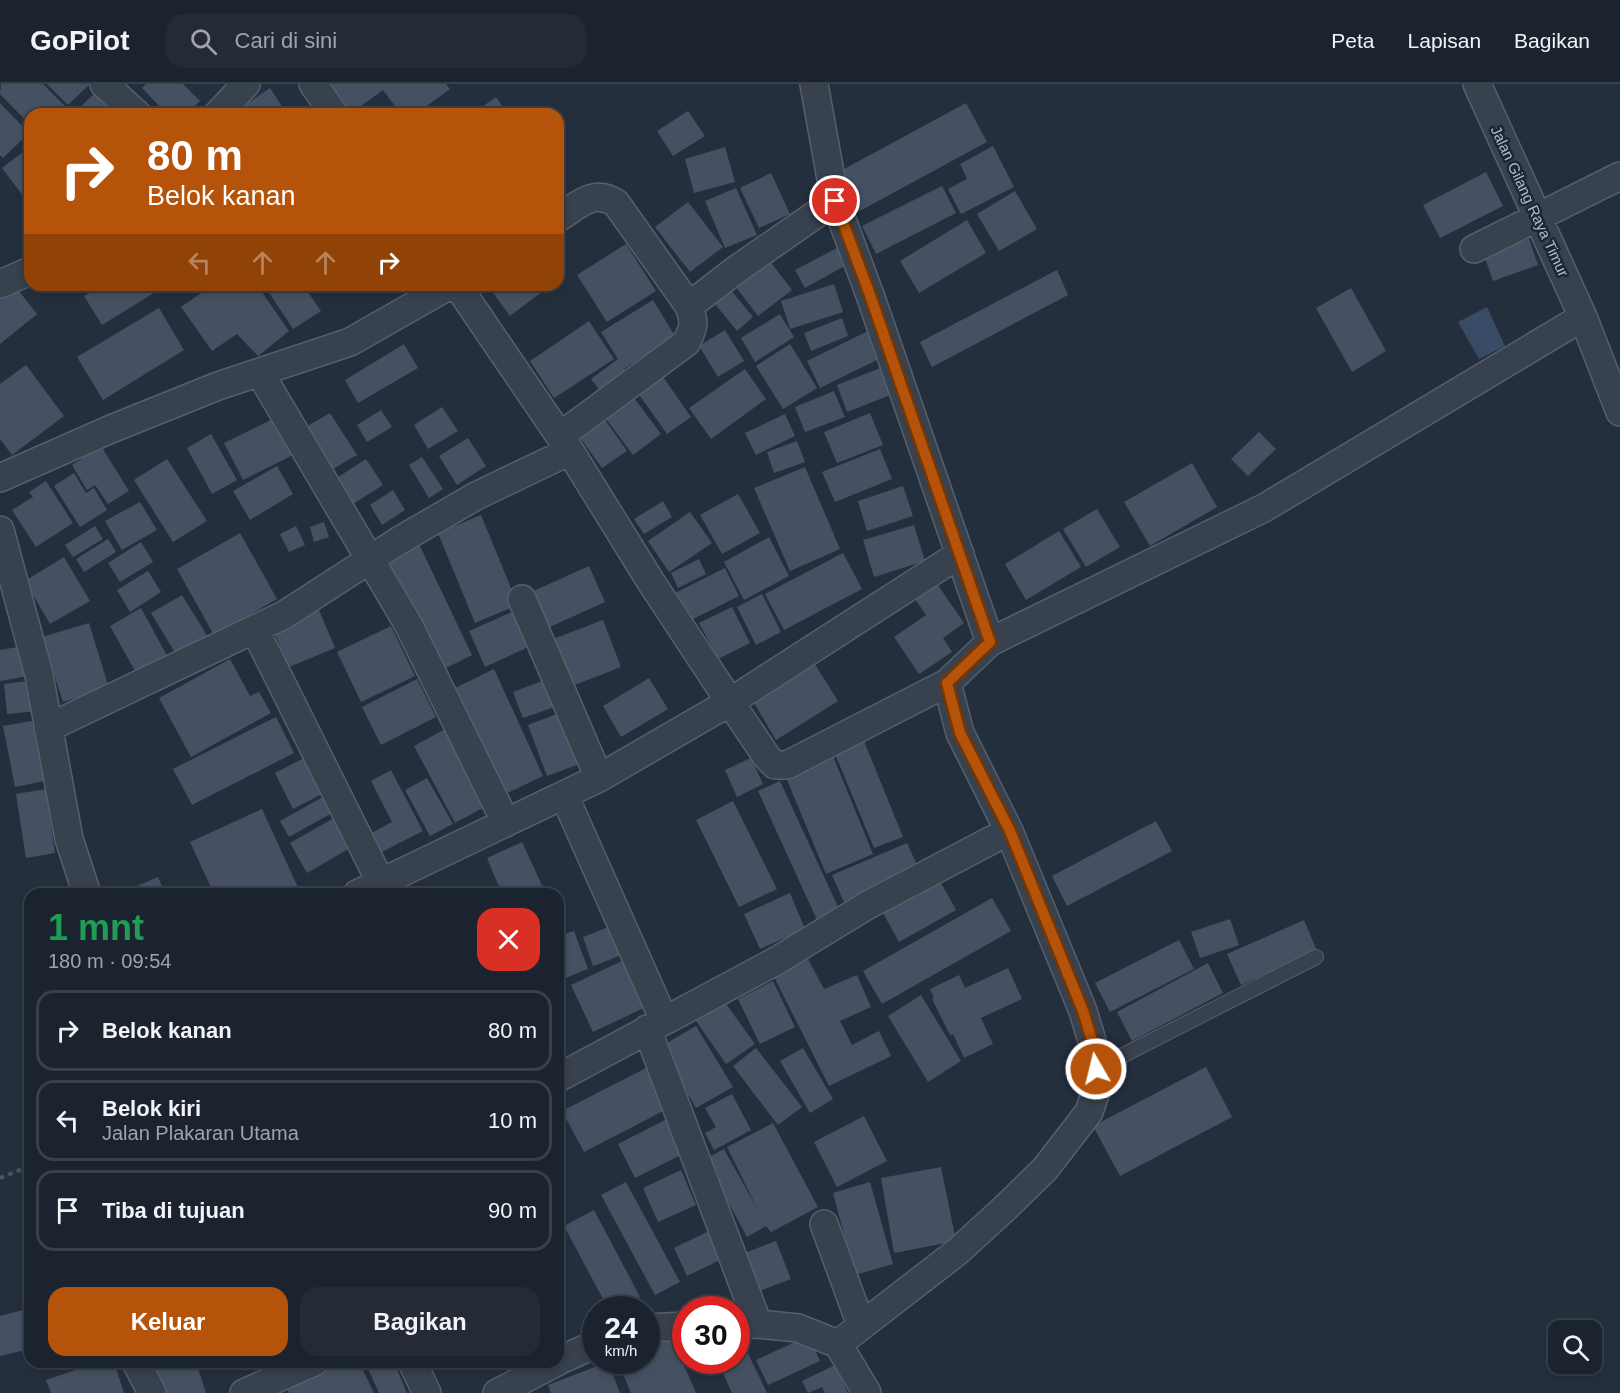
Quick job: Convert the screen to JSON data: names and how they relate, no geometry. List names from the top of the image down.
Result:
{
  "streets": {
    "street": ["Jalan Gilang Raya Timur"]
  },
  "page": {
    "header": "GoPilot",
    "search": "Cari di sini",
    "nav": ["Peta", "Lapisan", "Bagikan"],
    "turn": ["80 m", "Belok kanan"],
    "heading": ["1 mnt", "180 m · 09:54"],
    "list": [
      {
        "name": "Belok kanan",
        "value": "80 m"
      },
      {
        "name": "Belok kiri",
        "note": "Jalan Plakaran Utama",
        "value": "10 m"
      },
      {
        "name": "Tiba di tujuan",
        "value": "90 m"
      }
    ],
    "buttons": ["Keluar", "Bagikan"],
    "speed": "24 km/h",
    "limit": "30"
  }
}
